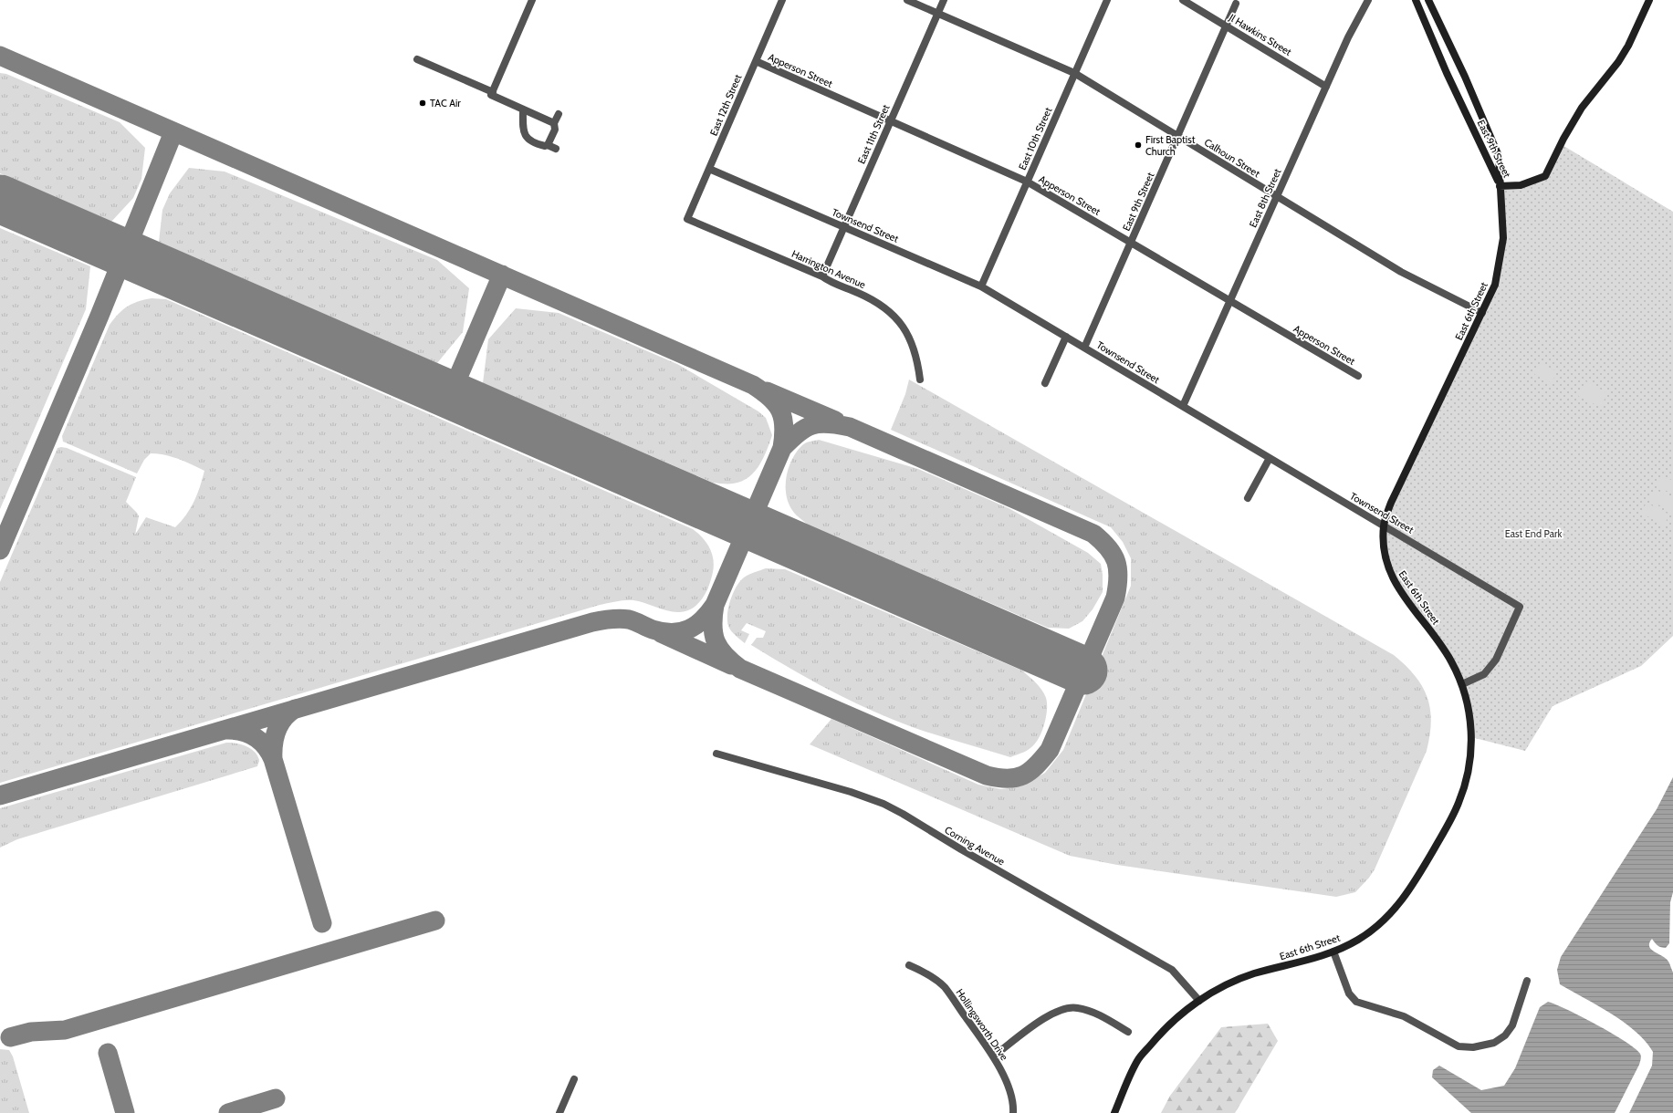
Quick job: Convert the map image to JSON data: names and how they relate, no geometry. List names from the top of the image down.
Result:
{
  "streets": {
    "main road": ["East 9th Street", "East 6th Street"],
    "street": [
      "Jl Hawkins Street",
      "Apperson Street",
      "East 12th Street",
      "East 11th Street",
      "East 10th Street",
      "Calhoun Street",
      "East 8th Street",
      "Townsend Street",
      "Harrington Avenue",
      "Corning Avenue",
      "Hollingsworth Drive"
    ]
  },
  "crossings": [
    ["Jl Hawkins Street", "East 9th Street"],
    ["Jl Hawkins Street", "East 8th Street"],
    ["Apperson Street", "East 12th Street"],
    ["Apperson Street", "East 11th Street"],
    ["Apperson Street", "East 10th Street"],
    ["Apperson Street", "East 9th Street"],
    ["Apperson Street", "East 8th Street"],
    ["East 12th Street", "Townsend Street"],
    ["East 12th Street", "Harrington Avenue"],
    ["East 11th Street", "Calhoun Street"],
    ["East 11th Street", "Townsend Street"],
    ["East 11th Street", "Harrington Avenue"],
    ["East 10th Street", "Calhoun Street"],
    ["East 10th Street", "Townsend Street"],
    ["East 9th Street", "Calhoun Street"],
    ["East 9th Street", "Townsend Street"],
    ["East 9th Street", "East 6th Street"],
    ["Calhoun Street", "East 8th Street"],
    ["Calhoun Street", "East 6th Street"],
    ["East 8th Street", "Townsend Street"],
    ["Townsend Street", "East 6th Street"],
    ["East 6th Street", "Corning Avenue"]
  ],
  "parks": ["East End Park"],
  "places": ["TAC Air", "First Baptist Church"]
}
